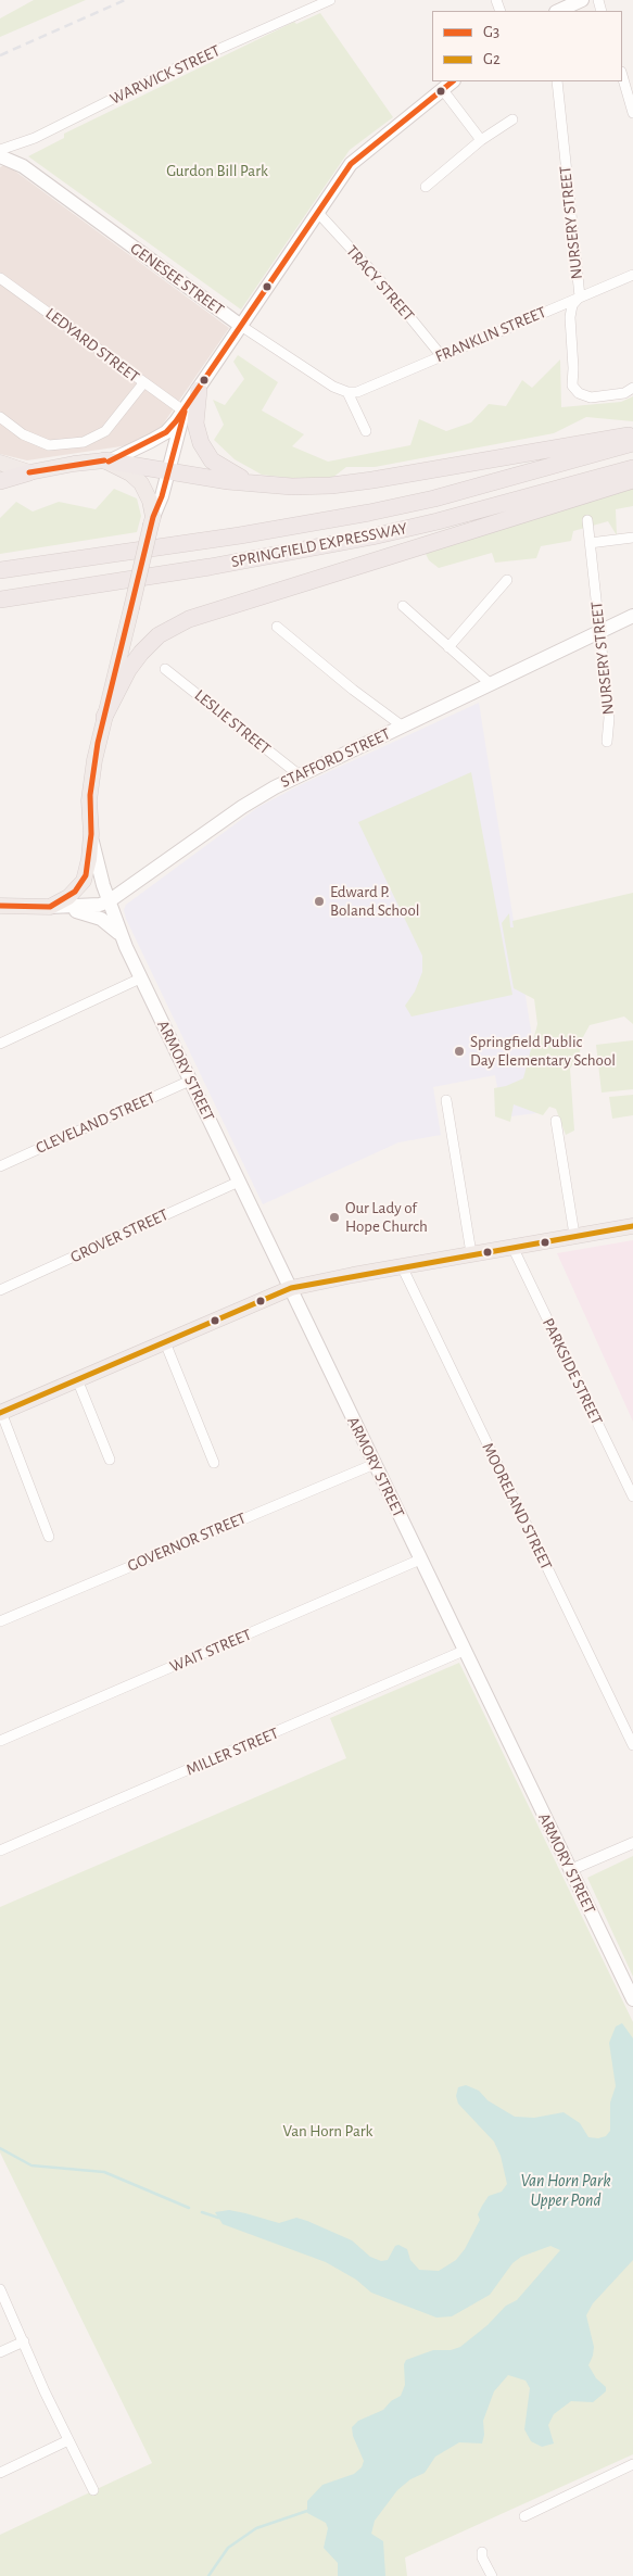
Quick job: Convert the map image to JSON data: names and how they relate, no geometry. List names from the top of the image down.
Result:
{
  "streets": {
    "highway": ["SPRINGFIELD EXPRESSWAY"],
    "main road": ["GENESEE STREET", "STAFFORD STREET", "ARMORY STREET"],
    "street": [
      "WARWICK STREET",
      "NURSERY STREET",
      "TRACY STREET",
      "FRANKLIN STREET",
      "LEDYARD STREET",
      "LESLIE STREET",
      "CLEVELAND STREET",
      "GROVER STREET",
      "PARKSIDE STREET",
      "MOORELAND STREET",
      "GOVERNOR STREET",
      "WAIT STREET",
      "MILLER STREET"
    ]
  },
  "crossings": [
    ["NURSERY STREET", "FRANKLIN STREET"],
    ["NURSERY STREET", "STAFFORD STREET"],
    ["GENESEE STREET", "FRANKLIN STREET"],
    ["TRACY STREET", "FRANKLIN STREET"],
    ["LESLIE STREET", "STAFFORD STREET"],
    ["STAFFORD STREET", "ARMORY STREET"],
    ["ARMORY STREET", "CLEVELAND STREET"],
    ["ARMORY STREET", "GROVER STREET"],
    ["ARMORY STREET", "GOVERNOR STREET"],
    ["ARMORY STREET", "WAIT STREET"],
    ["ARMORY STREET", "MILLER STREET"]
  ],
  "water": ["Van Horn Park Upper Pond"],
  "parks": ["Gurdon Bill Park", "Van Horn Park"],
  "places": ["Edward P. Boland School", "Springfield Public Day Elementary School", "Our Lady of Hope Church"],
  "lines": ["transit line G3", "transit line G2"],
  "legend": ["G3", "G2"]
}
